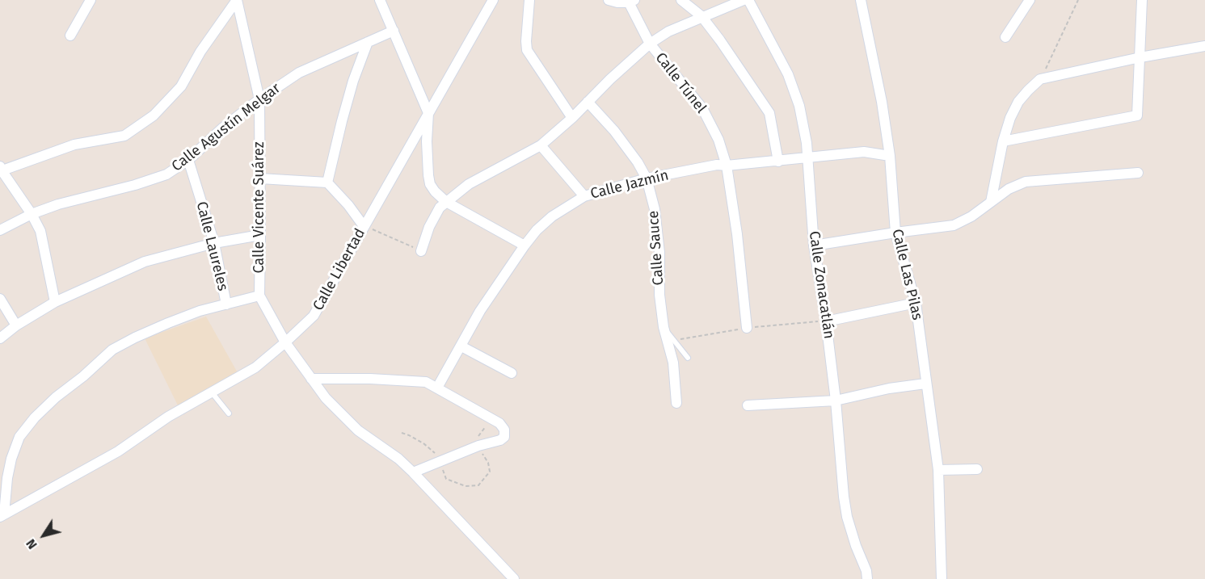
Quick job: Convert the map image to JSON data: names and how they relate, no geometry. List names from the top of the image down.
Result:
{
  "streets": {
    "street": [
      "Calle Túnel",
      "Calle Agustín Melgar",
      "Calle Jazmín",
      "Calle Vicente Suárez",
      "Calle Laureles",
      "Calle Sauce",
      "Calle Libertad",
      "Calle Las Pilas",
      "Calle Zonacatlán"
    ]
  },
  "crossings": [
    ["Calle Túnel", "Calle Jazmín"],
    ["Calle Agustín Melgar", "Calle Vicente Suárez"],
    ["Calle Agustín Melgar", "Calle Laureles"],
    ["Calle Jazmín", "Calle Sauce"],
    ["Calle Jazmín", "Calle Las Pilas"],
    ["Calle Jazmín", "Calle Zonacatlán"],
    ["Calle Vicente Suárez", "Calle Libertad"]
  ],
  "north": "bottom left"
}
